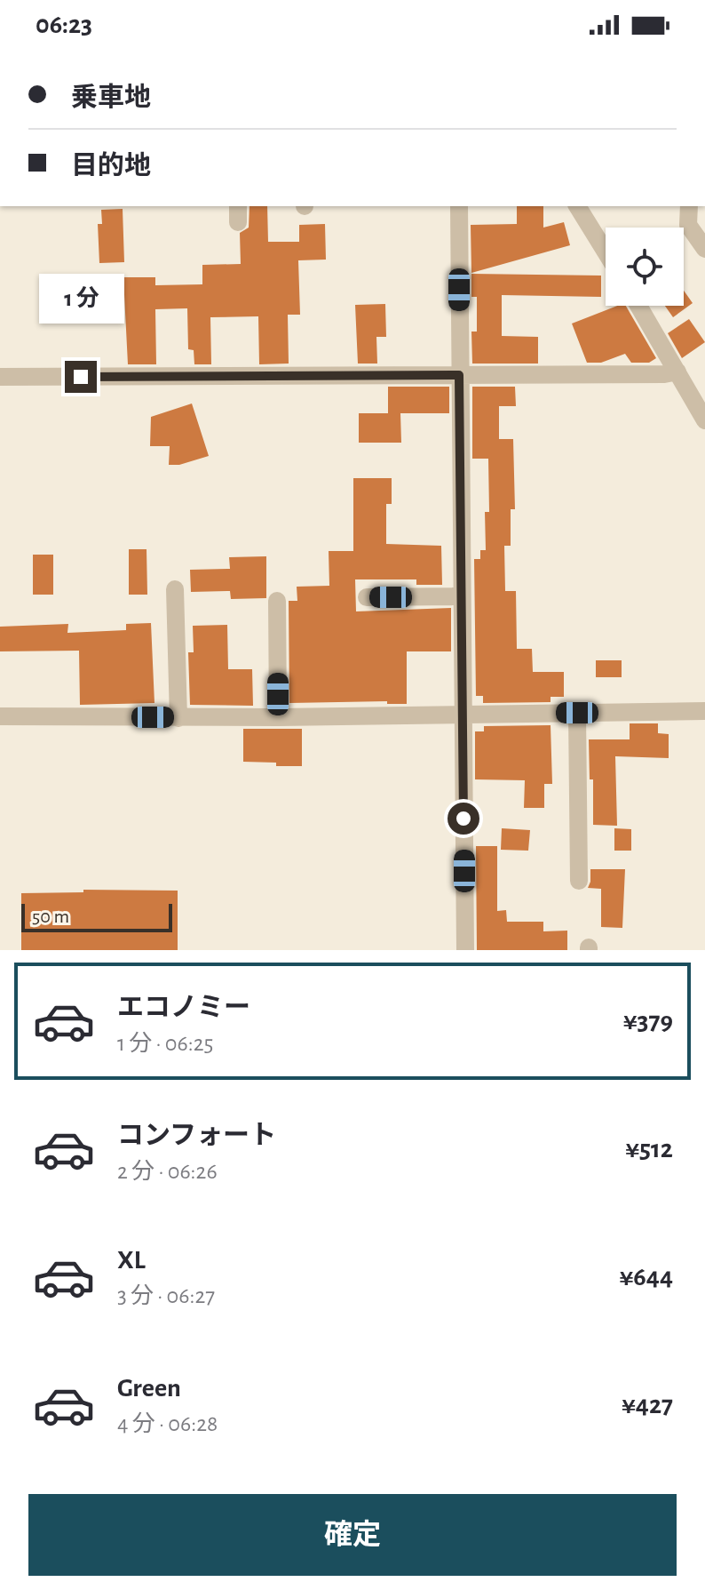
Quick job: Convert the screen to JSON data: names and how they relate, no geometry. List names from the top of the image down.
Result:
{
  "scale_bar": "50 m",
  "page": {
    "status": "06:23",
    "banner": ["乗車地", "目的地"],
    "bubble": "1 分",
    "scale": "50 m",
    "list": [
      {
        "name": "エコノミー",
        "note": "1 分 · 06:25",
        "value": "¥379"
      },
      {
        "name": "コンフォート",
        "note": "2 分 · 06:26",
        "value": "¥512"
      },
      {
        "name": "XL",
        "note": "3 分 · 06:27",
        "value": "¥644"
      },
      {
        "name": "Green",
        "note": "4 分 · 06:28",
        "value": "¥427"
      }
    ],
    "buttons": "確定"
  }
}
